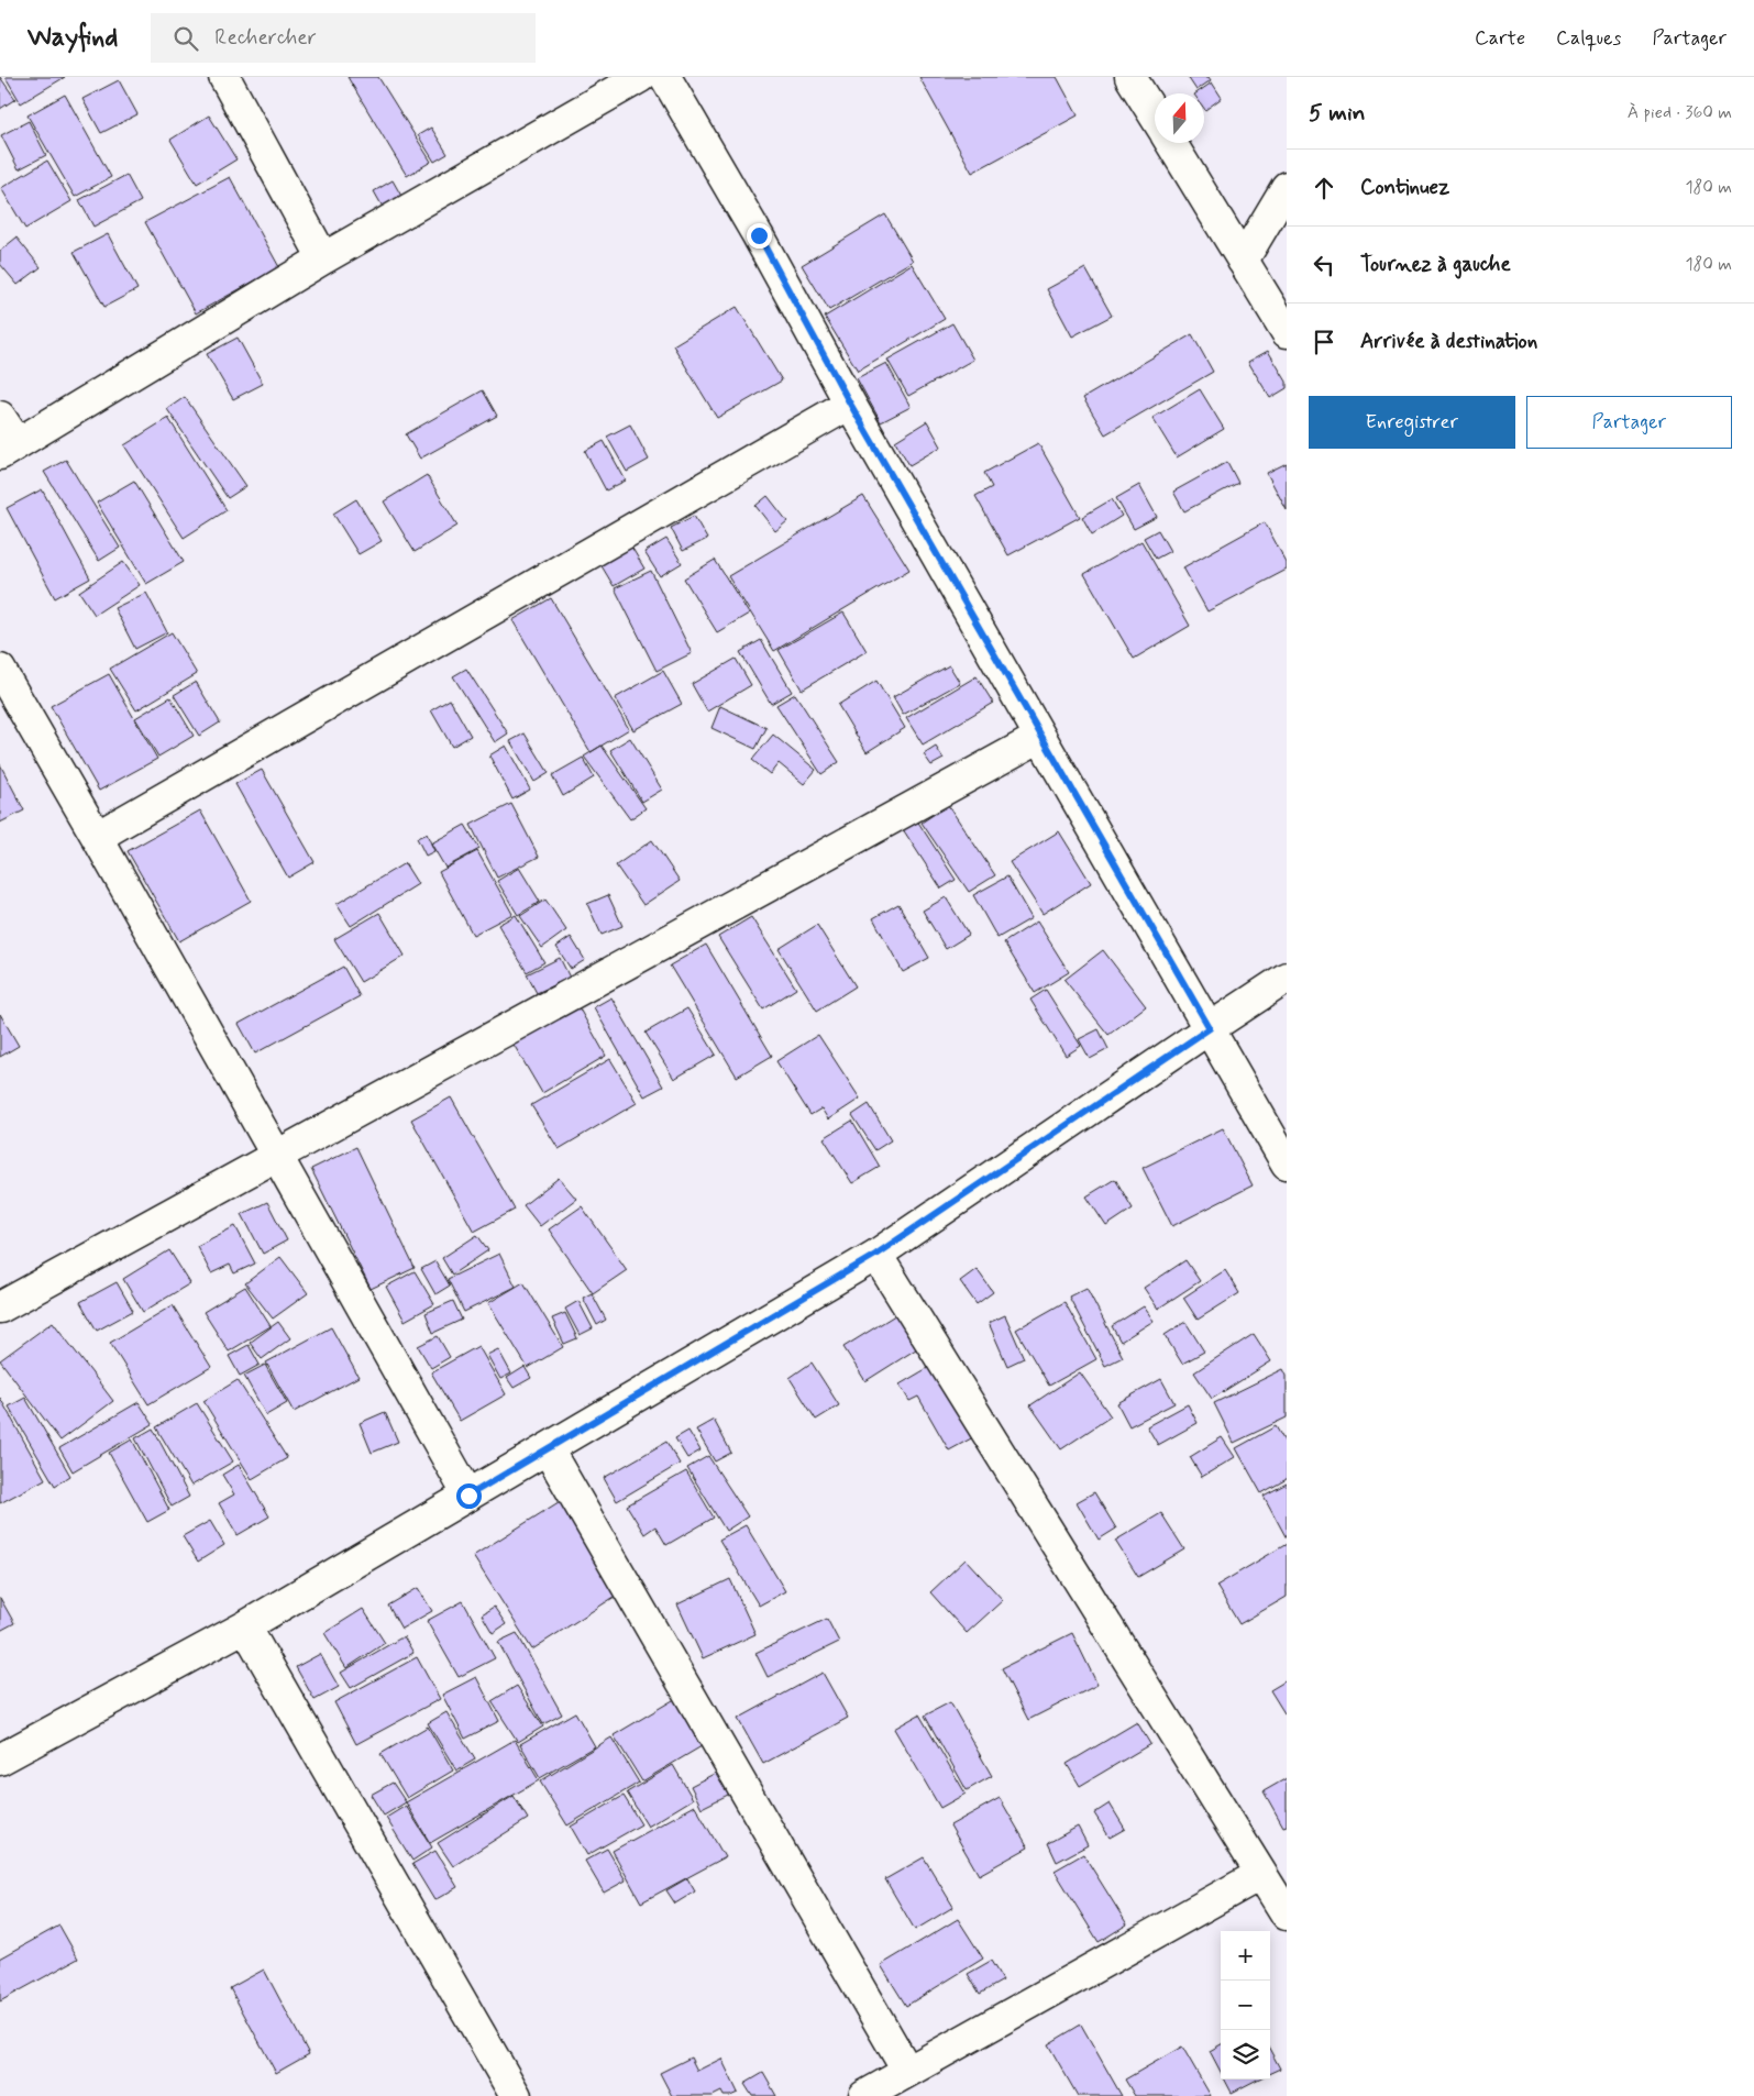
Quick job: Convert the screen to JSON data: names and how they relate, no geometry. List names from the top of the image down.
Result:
{
  "north": "top",
  "page": {
    "header": "Wayfind",
    "search": "Rechercher",
    "nav": ["Carte", "Calques", "Partager"],
    "heading": ["5 min", "À pied · 360 m"],
    "list": [
      ["Continuez", "180 m"],
      ["Tournez à gauche", "180 m"],
      "Arrivée à destination"
    ],
    "buttons": ["Enregistrer", "Partager"],
    "map_buttons": ["+", "−"]
  }
}
